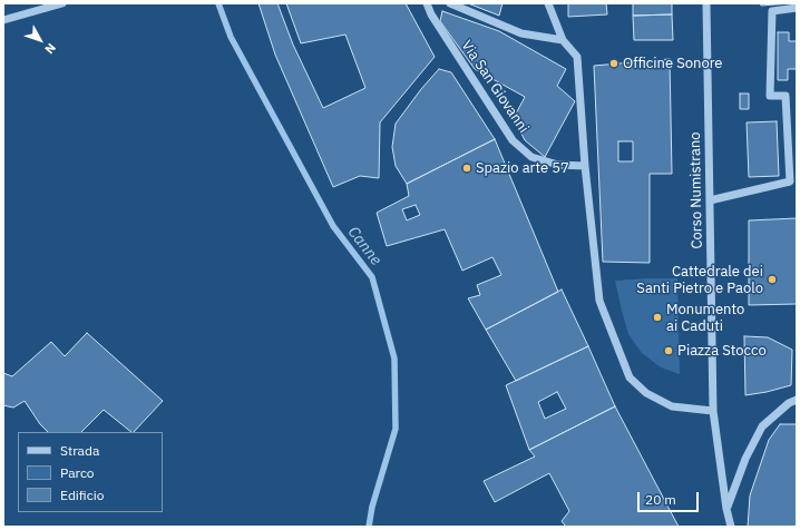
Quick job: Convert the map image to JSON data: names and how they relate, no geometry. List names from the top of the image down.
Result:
{
  "streets": {
    "street": ["Via San Giovanni", "Corso Numistrano"]
  },
  "water": ["Canne"],
  "places": [
    "Officine Sonore",
    "Spazio arte 57",
    "Cattedrale dei Santi Pietro e Paolo",
    "Monumento ai Caduti",
    "Piazza Stocco"
  ],
  "legend": ["Strada", "Parco", "Edificio"],
  "scale_bar": "20 m",
  "north": "bottom right"
}
